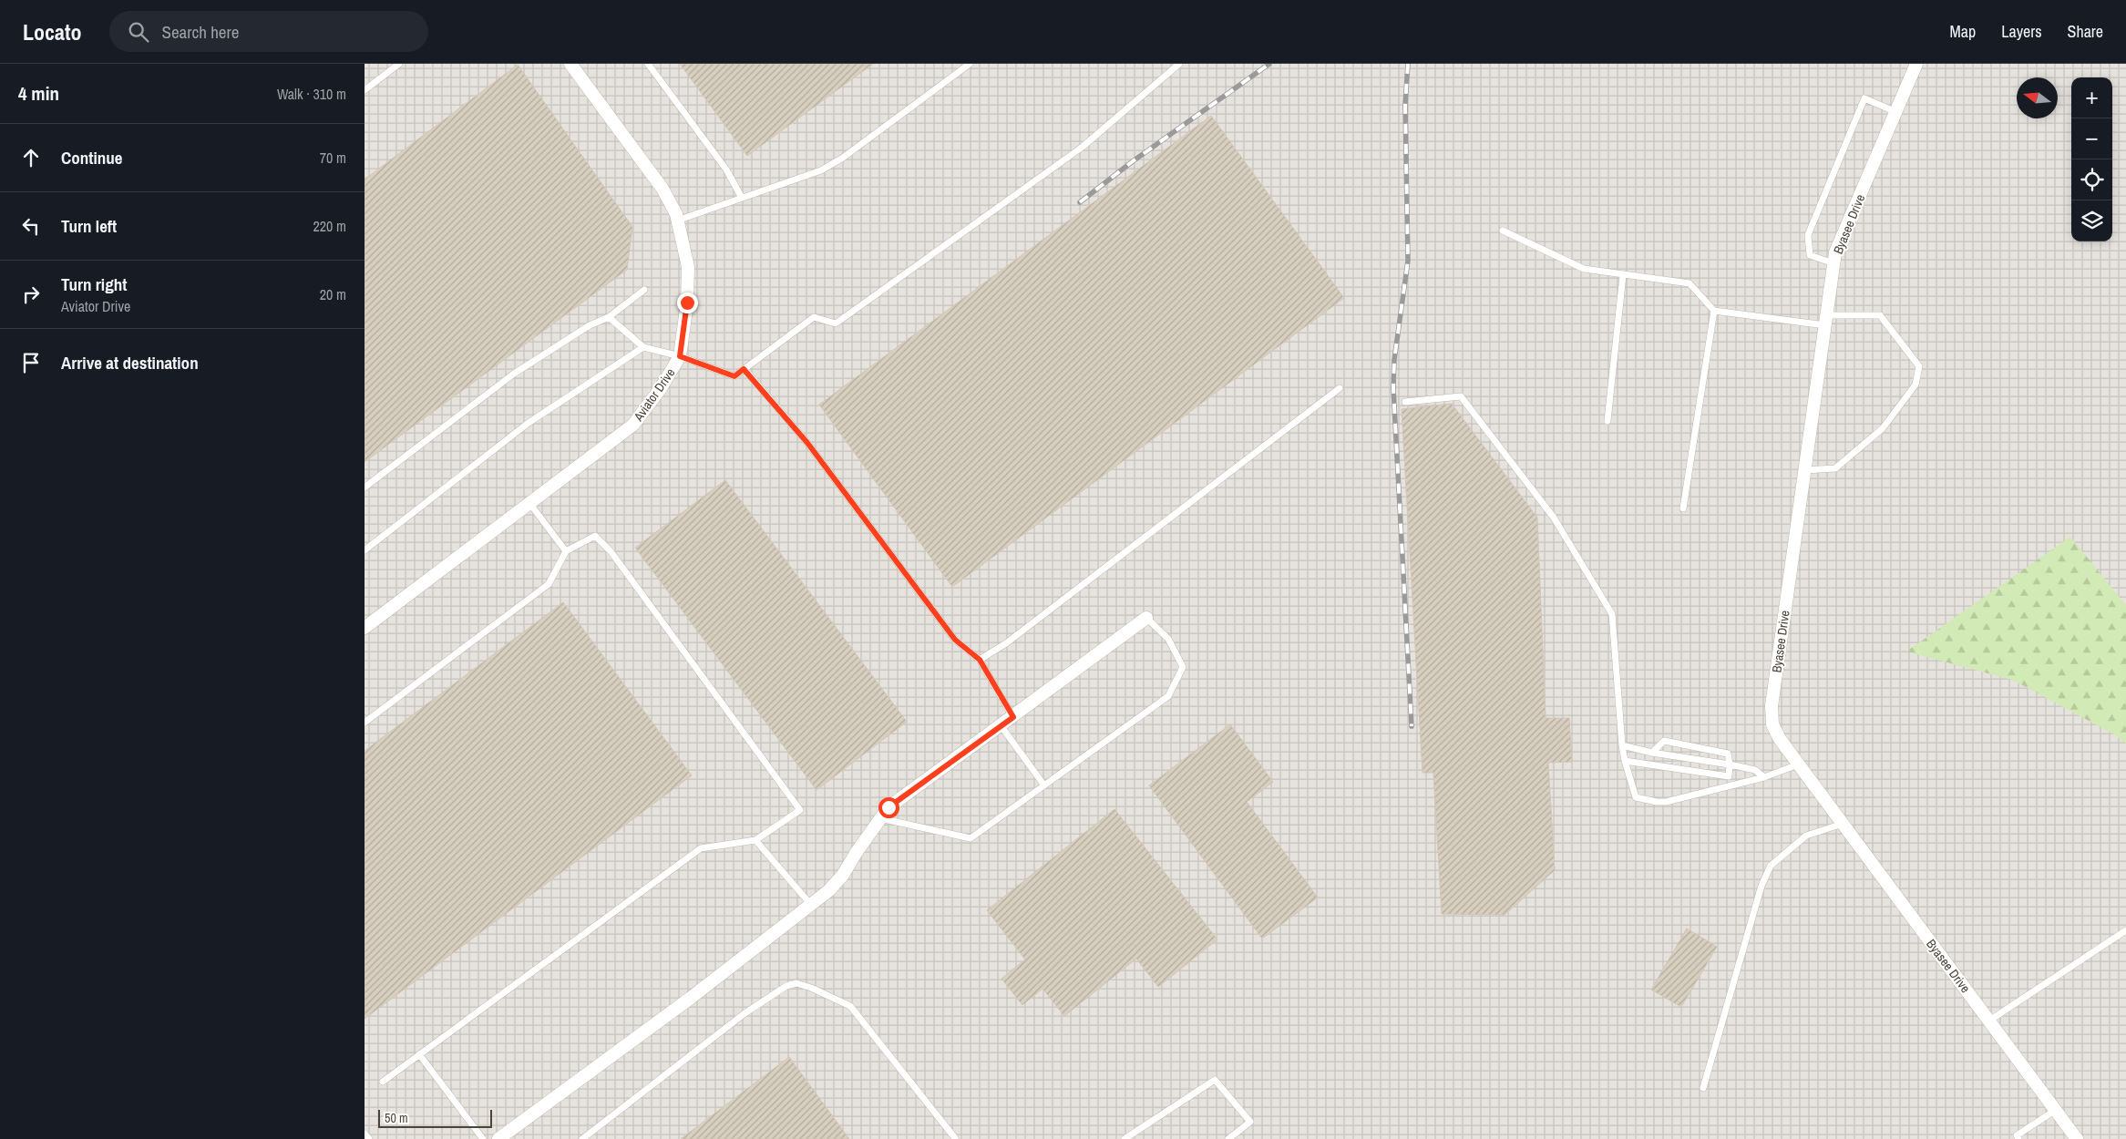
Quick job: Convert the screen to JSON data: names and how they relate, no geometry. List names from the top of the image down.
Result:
{
  "streets": {
    "street": ["Byasee Drive", "Aviator Drive"]
  },
  "scale_bar": "50 m",
  "north": "left",
  "page": {
    "header": "Locato",
    "search": "Search here",
    "nav": ["Map", "Layers", "Share"],
    "heading": ["4 min", "Walk · 310 m"],
    "map_buttons": ["+", "−"],
    "list": [
      ["Continue", "70 m"],
      ["Turn left", "220 m"],
      ["Turn right", "Aviator Drive", "20 m"],
      "Arrive at destination"
    ],
    "scale": "50 m"
  }
}
